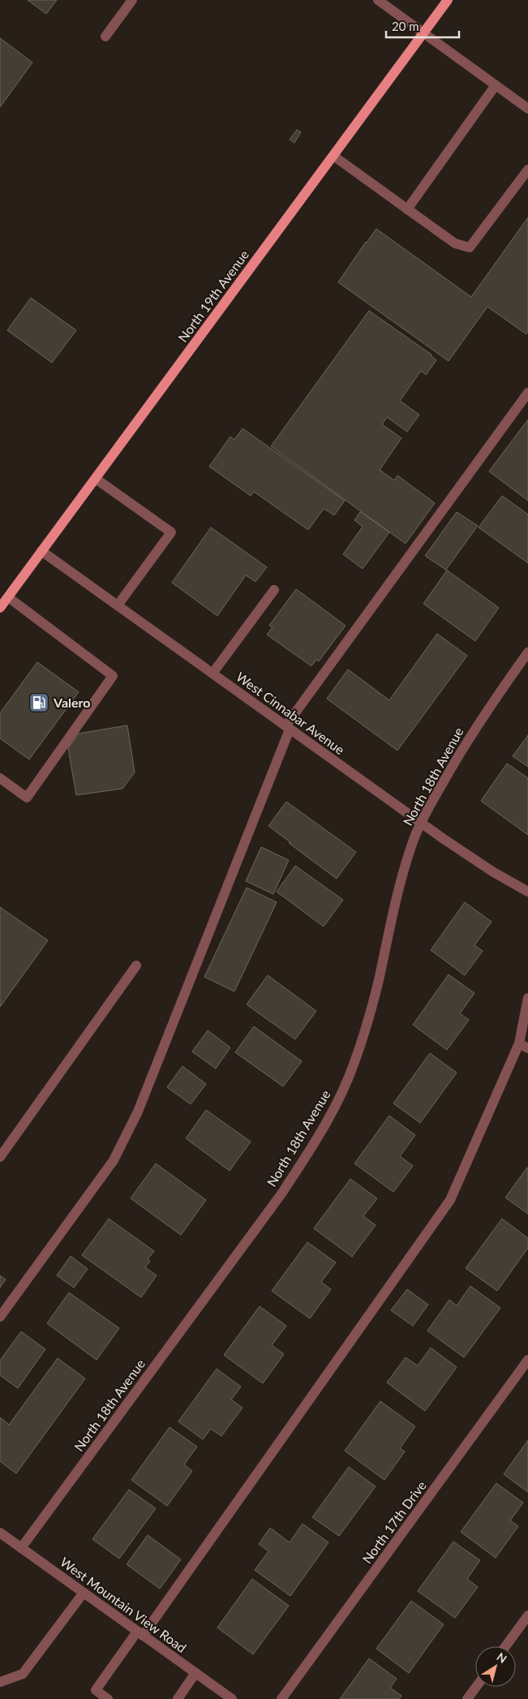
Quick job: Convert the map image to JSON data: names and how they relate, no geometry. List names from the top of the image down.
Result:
{
  "streets": {
    "main road": ["North 19th Avenue"],
    "street": [
      "West Cinnabar Avenue",
      "North 18th Avenue",
      "North 17th Drive",
      "West Mountain View Road"
    ]
  },
  "crossings": [
    ["North 19th Avenue", "West Cinnabar Avenue"],
    ["West Cinnabar Avenue", "North 18th Avenue"],
    ["North 18th Avenue", "West Mountain View Road"]
  ],
  "places": {
    "fuel station": ["Valero"]
  },
  "scale_bar": "20 m",
  "north": "top right"
}
